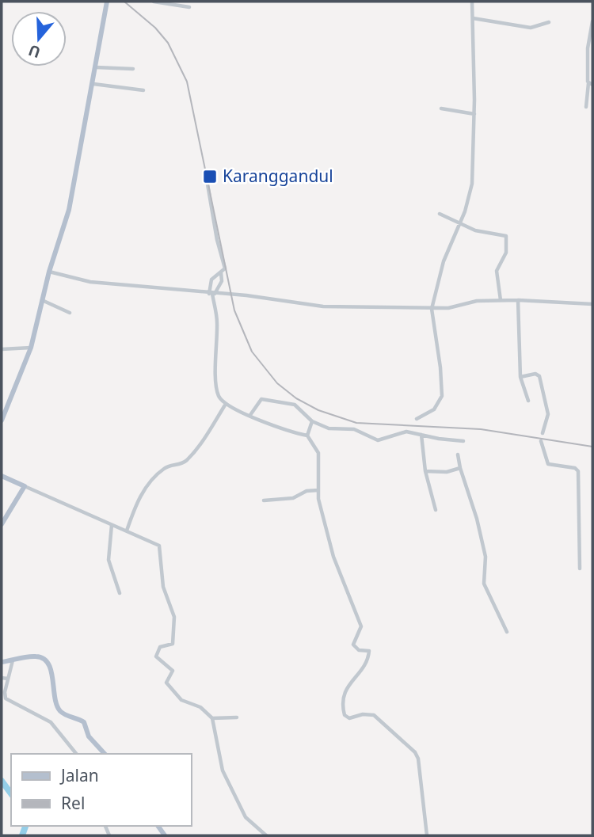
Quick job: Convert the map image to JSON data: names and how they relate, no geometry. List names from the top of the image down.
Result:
{
  "places": {
    "transit": ["Karanggandul"]
  },
  "legend": ["Jalan", "Rel"],
  "north": "bottom"
}
